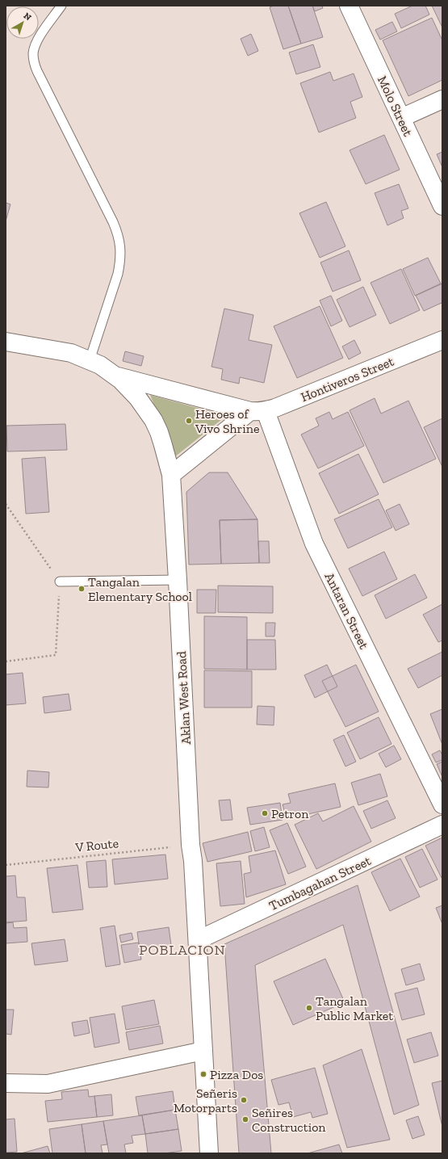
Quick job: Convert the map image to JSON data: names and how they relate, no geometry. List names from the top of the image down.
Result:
{
  "streets": {
    "street": [
      "Molo Street",
      "Hontiveros Street",
      "Antaran Street",
      "Aklan West Road",
      "Tumbagahan Street"
    ],
    "path": ["V Route"]
  },
  "crossings": [
    ["Hontiveros Street", "Antaran Street"],
    ["Hontiveros Street", "Aklan West Road"],
    ["Aklan West Road", "V Route"],
    ["Aklan West Road", "Tumbagahan Street"]
  ],
  "districts": ["POBLACION"],
  "places": [
    "Heroes of Vivo Shrine",
    "Tangalan Elementary School",
    "Petron",
    "Tangalan Public Market",
    "Pizza Dos",
    "Señeris Motorparts",
    "Señires Construction"
  ],
  "north": "top right"
}
